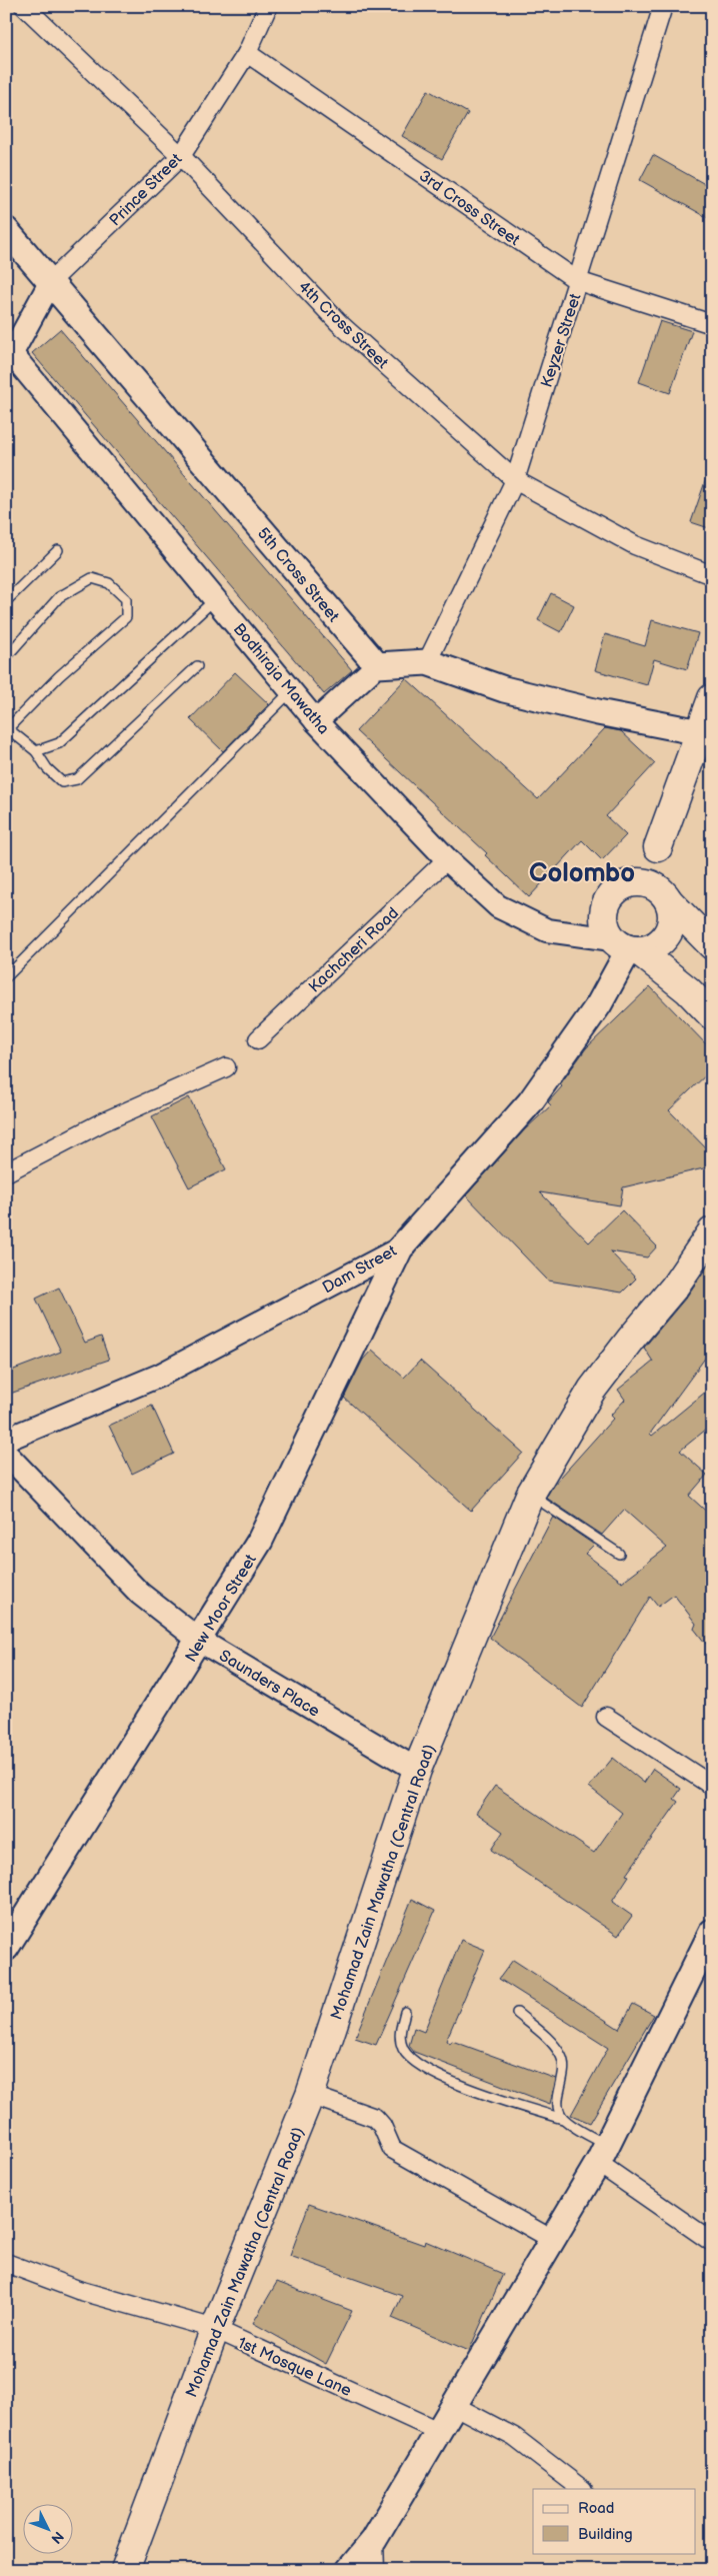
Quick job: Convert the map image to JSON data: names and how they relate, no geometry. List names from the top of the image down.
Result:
{
  "streets": {
    "main road": [
      "5th Cross Street",
      "Dam Street",
      "New Moor Street",
      "Mohamad Zain Mawatha (Central Road)"
    ],
    "street": [
      "Prince Street",
      "3rd Cross Street",
      "4th Cross Street",
      "Keyzer Street",
      "Bodhiraja Mawatha",
      "Kachcheri Road",
      "Saunders Place",
      "1st Mosque Lane"
    ]
  },
  "crossings": [
    ["Prince Street", "3rd Cross Street"],
    ["Prince Street", "4th Cross Street"],
    ["Prince Street", "5th Cross Street"],
    ["3rd Cross Street", "Keyzer Street"],
    ["4th Cross Street", "Keyzer Street"],
    ["Bodhiraja Mawatha", "Kachcheri Road"],
    ["Bodhiraja Mawatha", "Dam Street"],
    ["Dam Street", "New Moor Street"],
    ["New Moor Street", "Saunders Place"],
    ["Saunders Place", "Mohamad Zain Mawatha (Central Road)"],
    ["Mohamad Zain Mawatha (Central Road)", "1st Mosque Lane"]
  ],
  "districts": ["Colombo"],
  "legend": ["Road", "Building"],
  "north": "bottom right"
}
